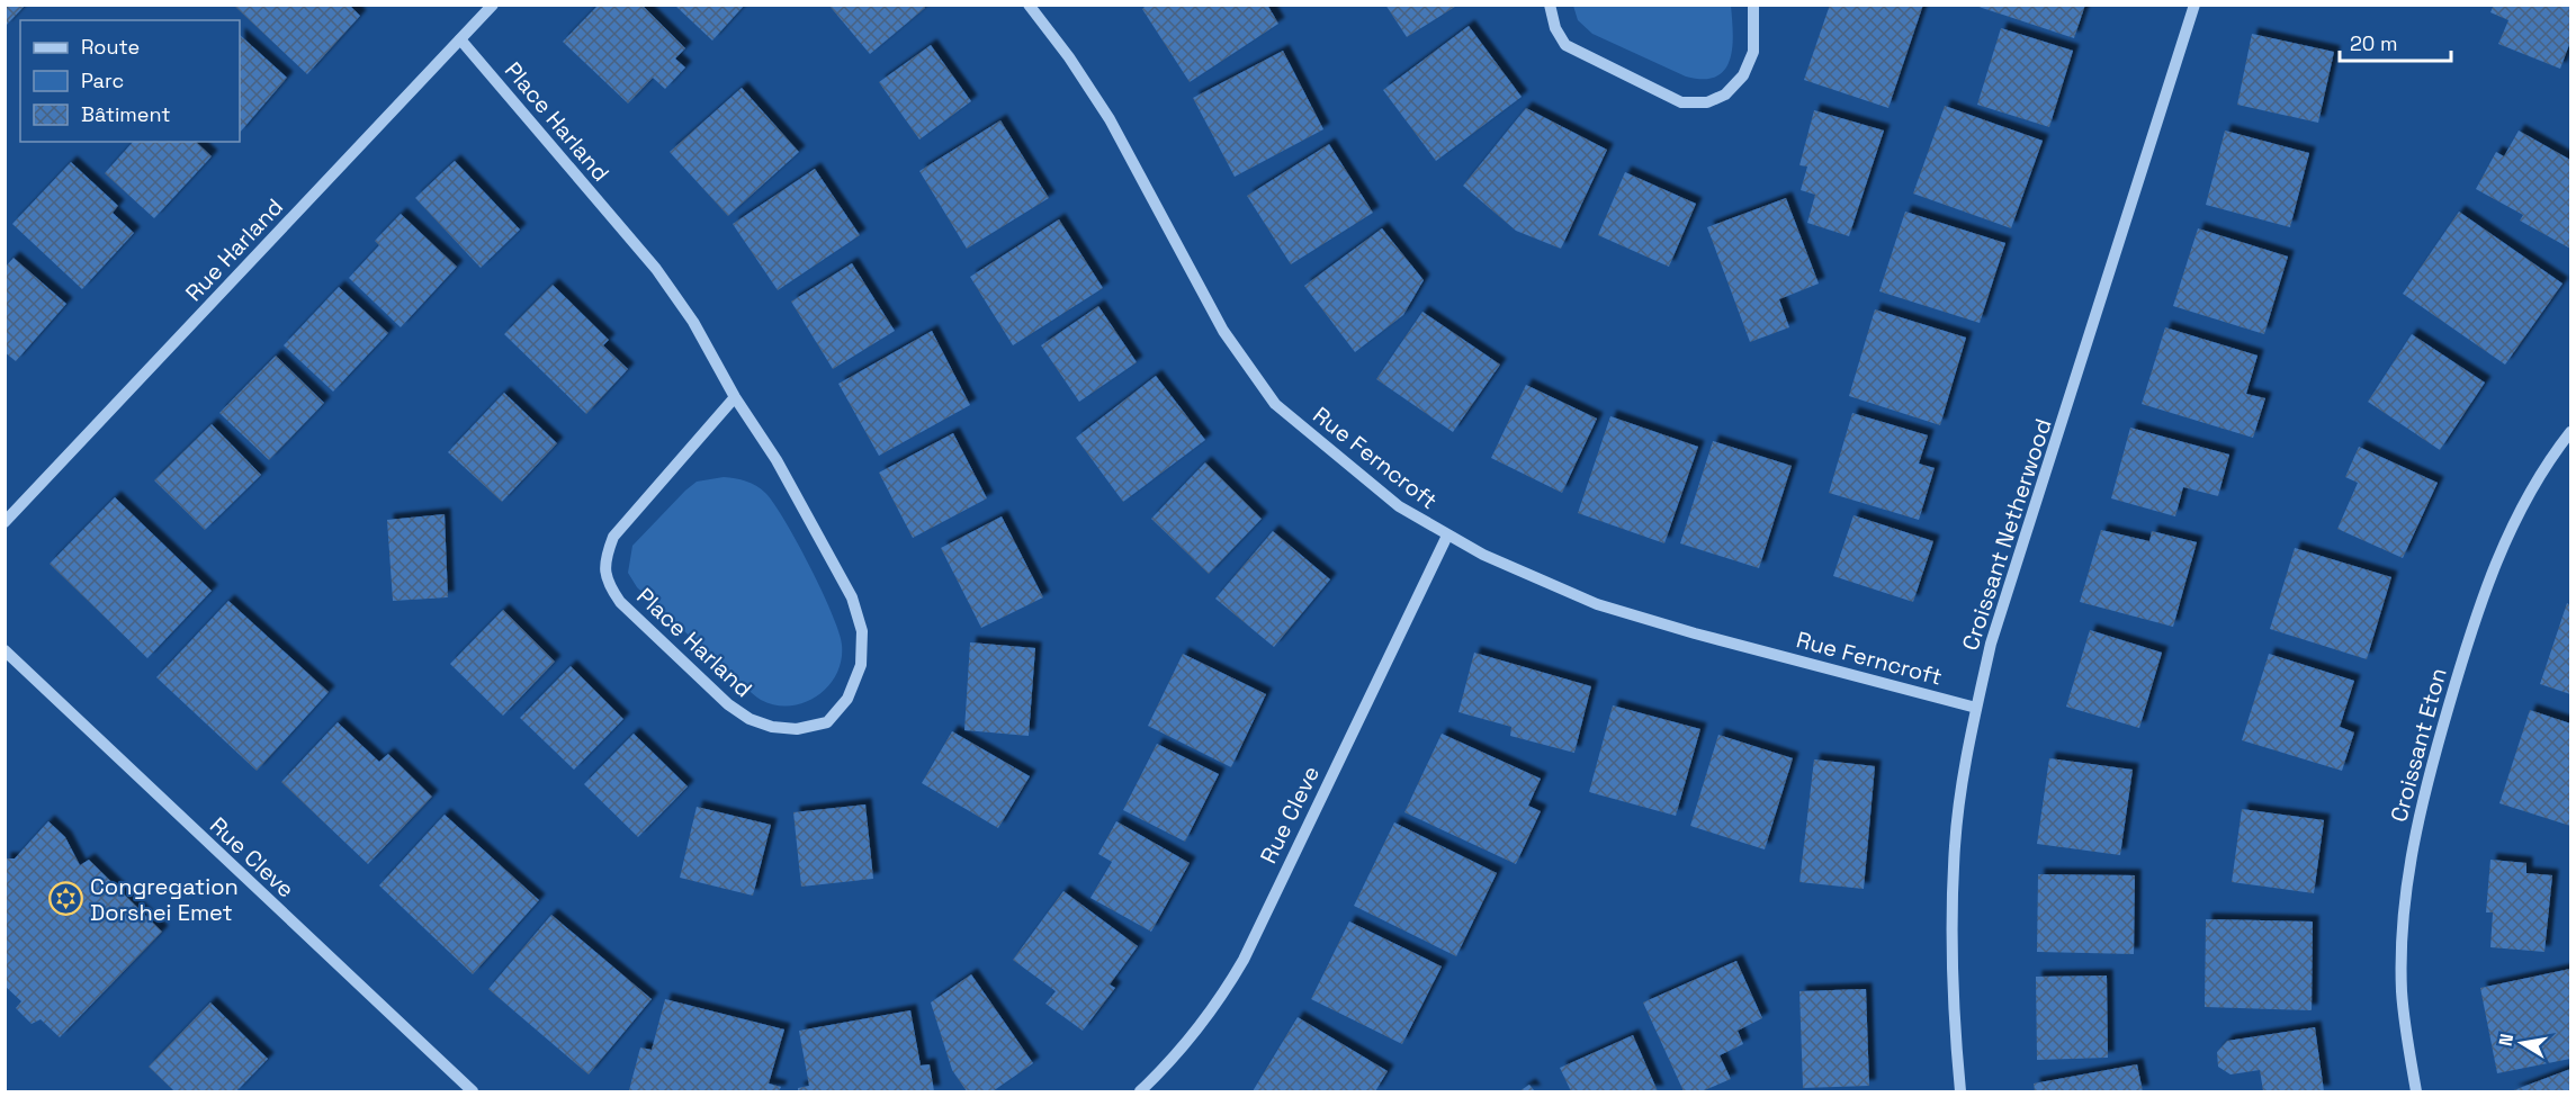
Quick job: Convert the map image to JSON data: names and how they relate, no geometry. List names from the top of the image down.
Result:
{
  "streets": {
    "street": [
      "Place Harland",
      "Rue Harland",
      "Rue Ferncroft",
      "Croissant Netherwood",
      "Croissant Eton",
      "Rue Cleve"
    ]
  },
  "crossings": [
    ["Place Harland", "Rue Harland"],
    ["Rue Ferncroft", "Croissant Netherwood"],
    ["Rue Ferncroft", "Rue Cleve"]
  ],
  "places": {
    "synagogue": ["Congregation Dorshei Emet"]
  },
  "legend": ["Route", "Parc", "Bâtiment"],
  "scale_bar": "20 m",
  "north": "left"
}
